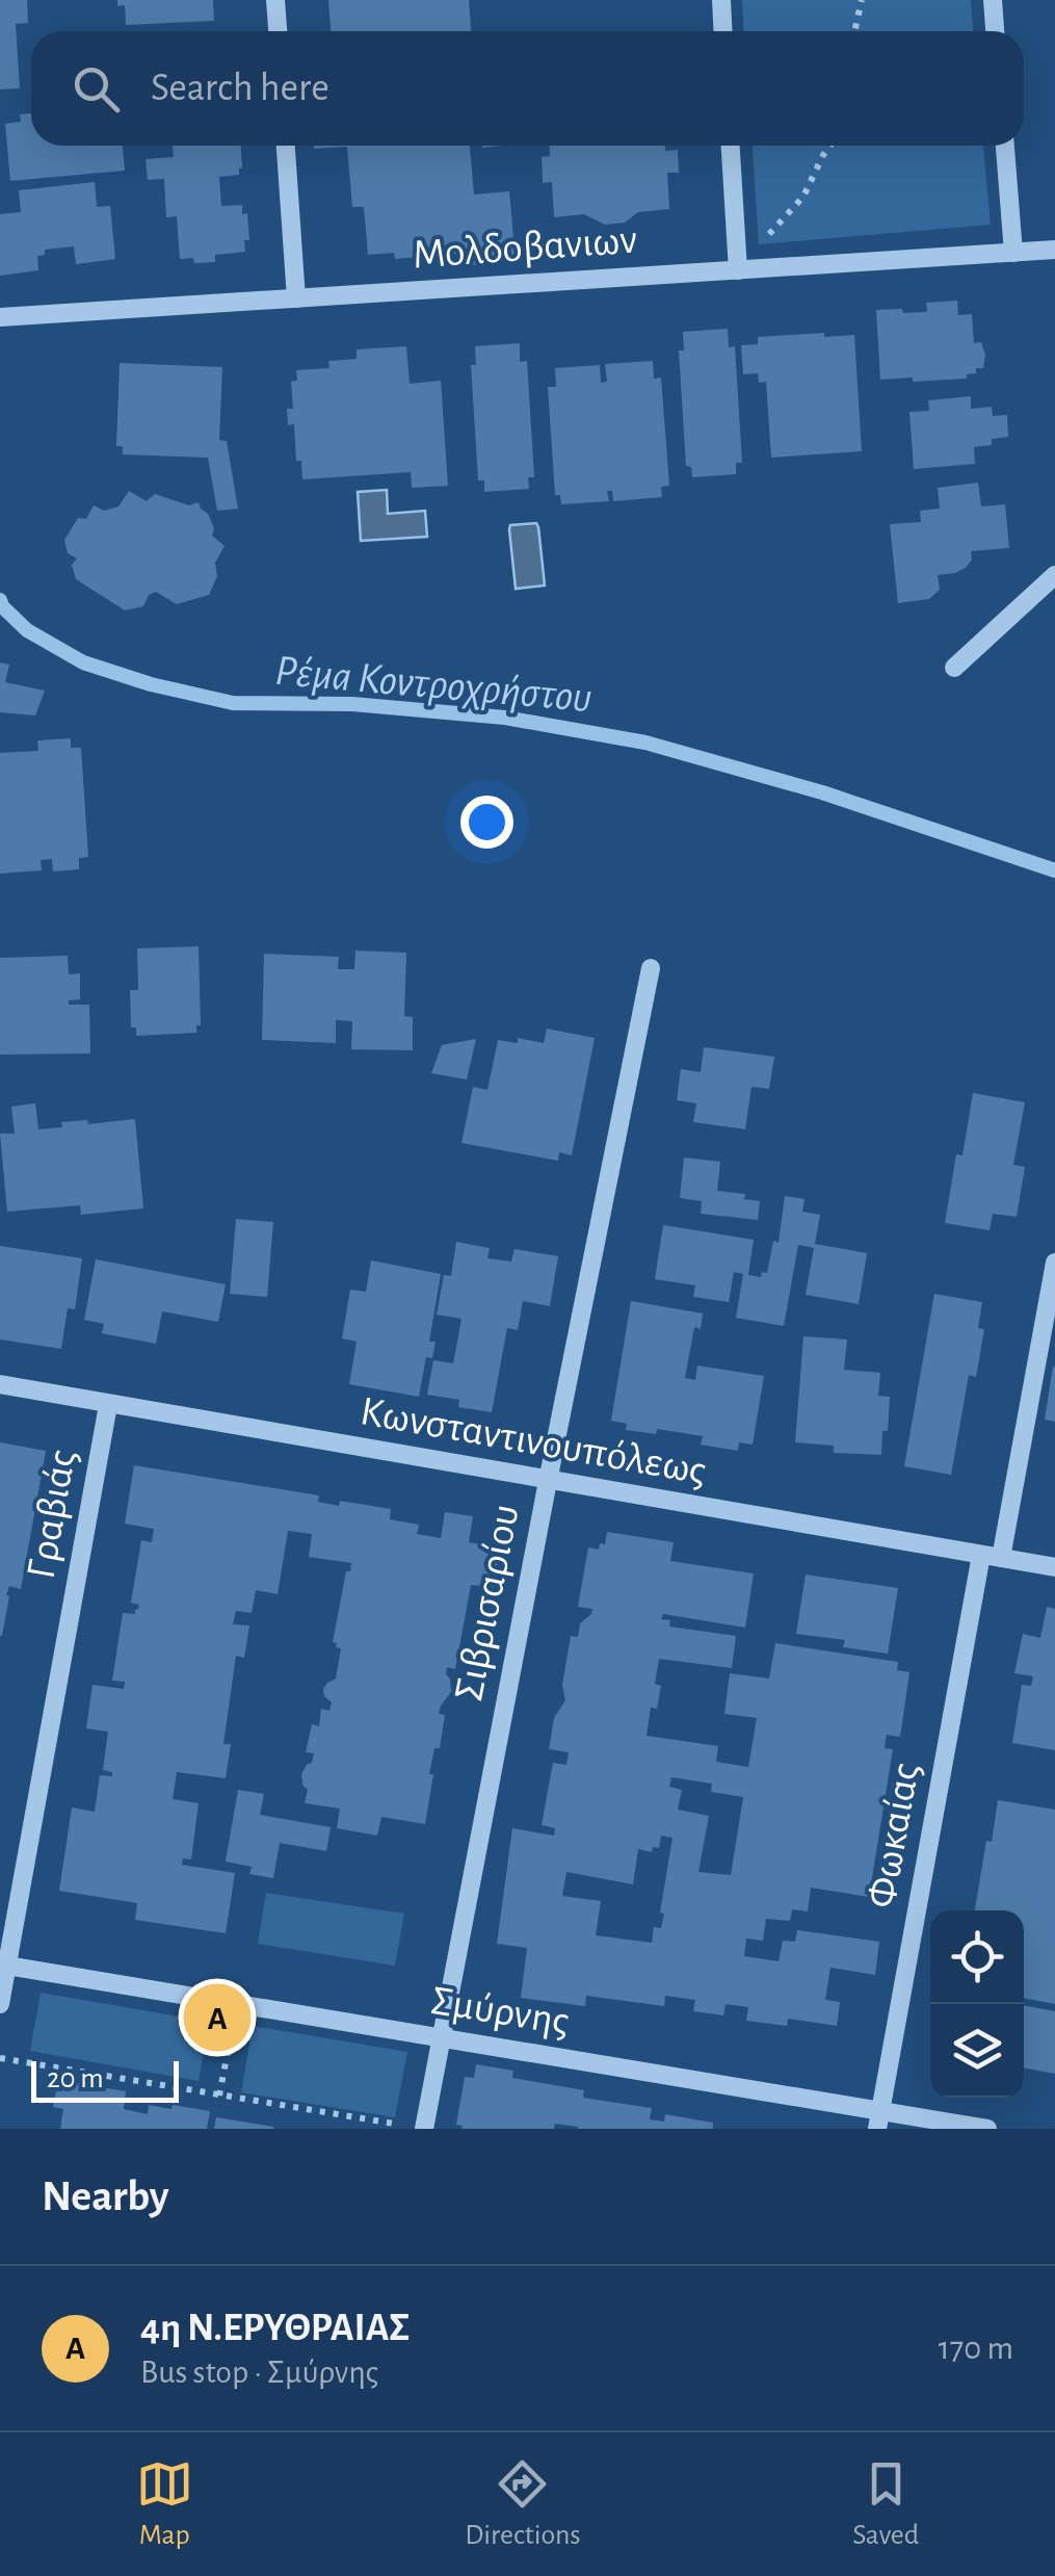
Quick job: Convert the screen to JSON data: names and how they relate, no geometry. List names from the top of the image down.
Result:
{
  "streets": {
    "street": [
      "Μολδοβανιων",
      "Κωνσταντινουπόλεως",
      "Γραβιάς",
      "Σιβρισαρίου",
      "Φωκαίας",
      "Σμύρνης"
    ]
  },
  "crossings": [
    ["Κωνσταντινουπόλεως", "Γραβιάς"],
    ["Κωνσταντινουπόλεως", "Σιβρισαρίου"],
    ["Κωνσταντινουπόλεως", "Φωκαίας"],
    ["Γραβιάς", "Σμύρνης"],
    ["Σιβρισαρίου", "Σμύρνης"],
    ["Φωκαίας", "Σμύρνης"]
  ],
  "water": ["Ρέμα Κοντροχρήστου"],
  "scale_bar": "20 m",
  "page": {
    "search": "Search here",
    "pins": "A",
    "scale": "20 m",
    "heading": "Nearby",
    "list": [
      {
        "mark": "A",
        "name": "4η Ν.ΕΡΥΘΡΑΙΑΣ",
        "note": "Bus stop · Σμύρνης",
        "value": "170 m"
      }
    ],
    "nav": ["Map", "Directions", "Saved"]
  }
}
